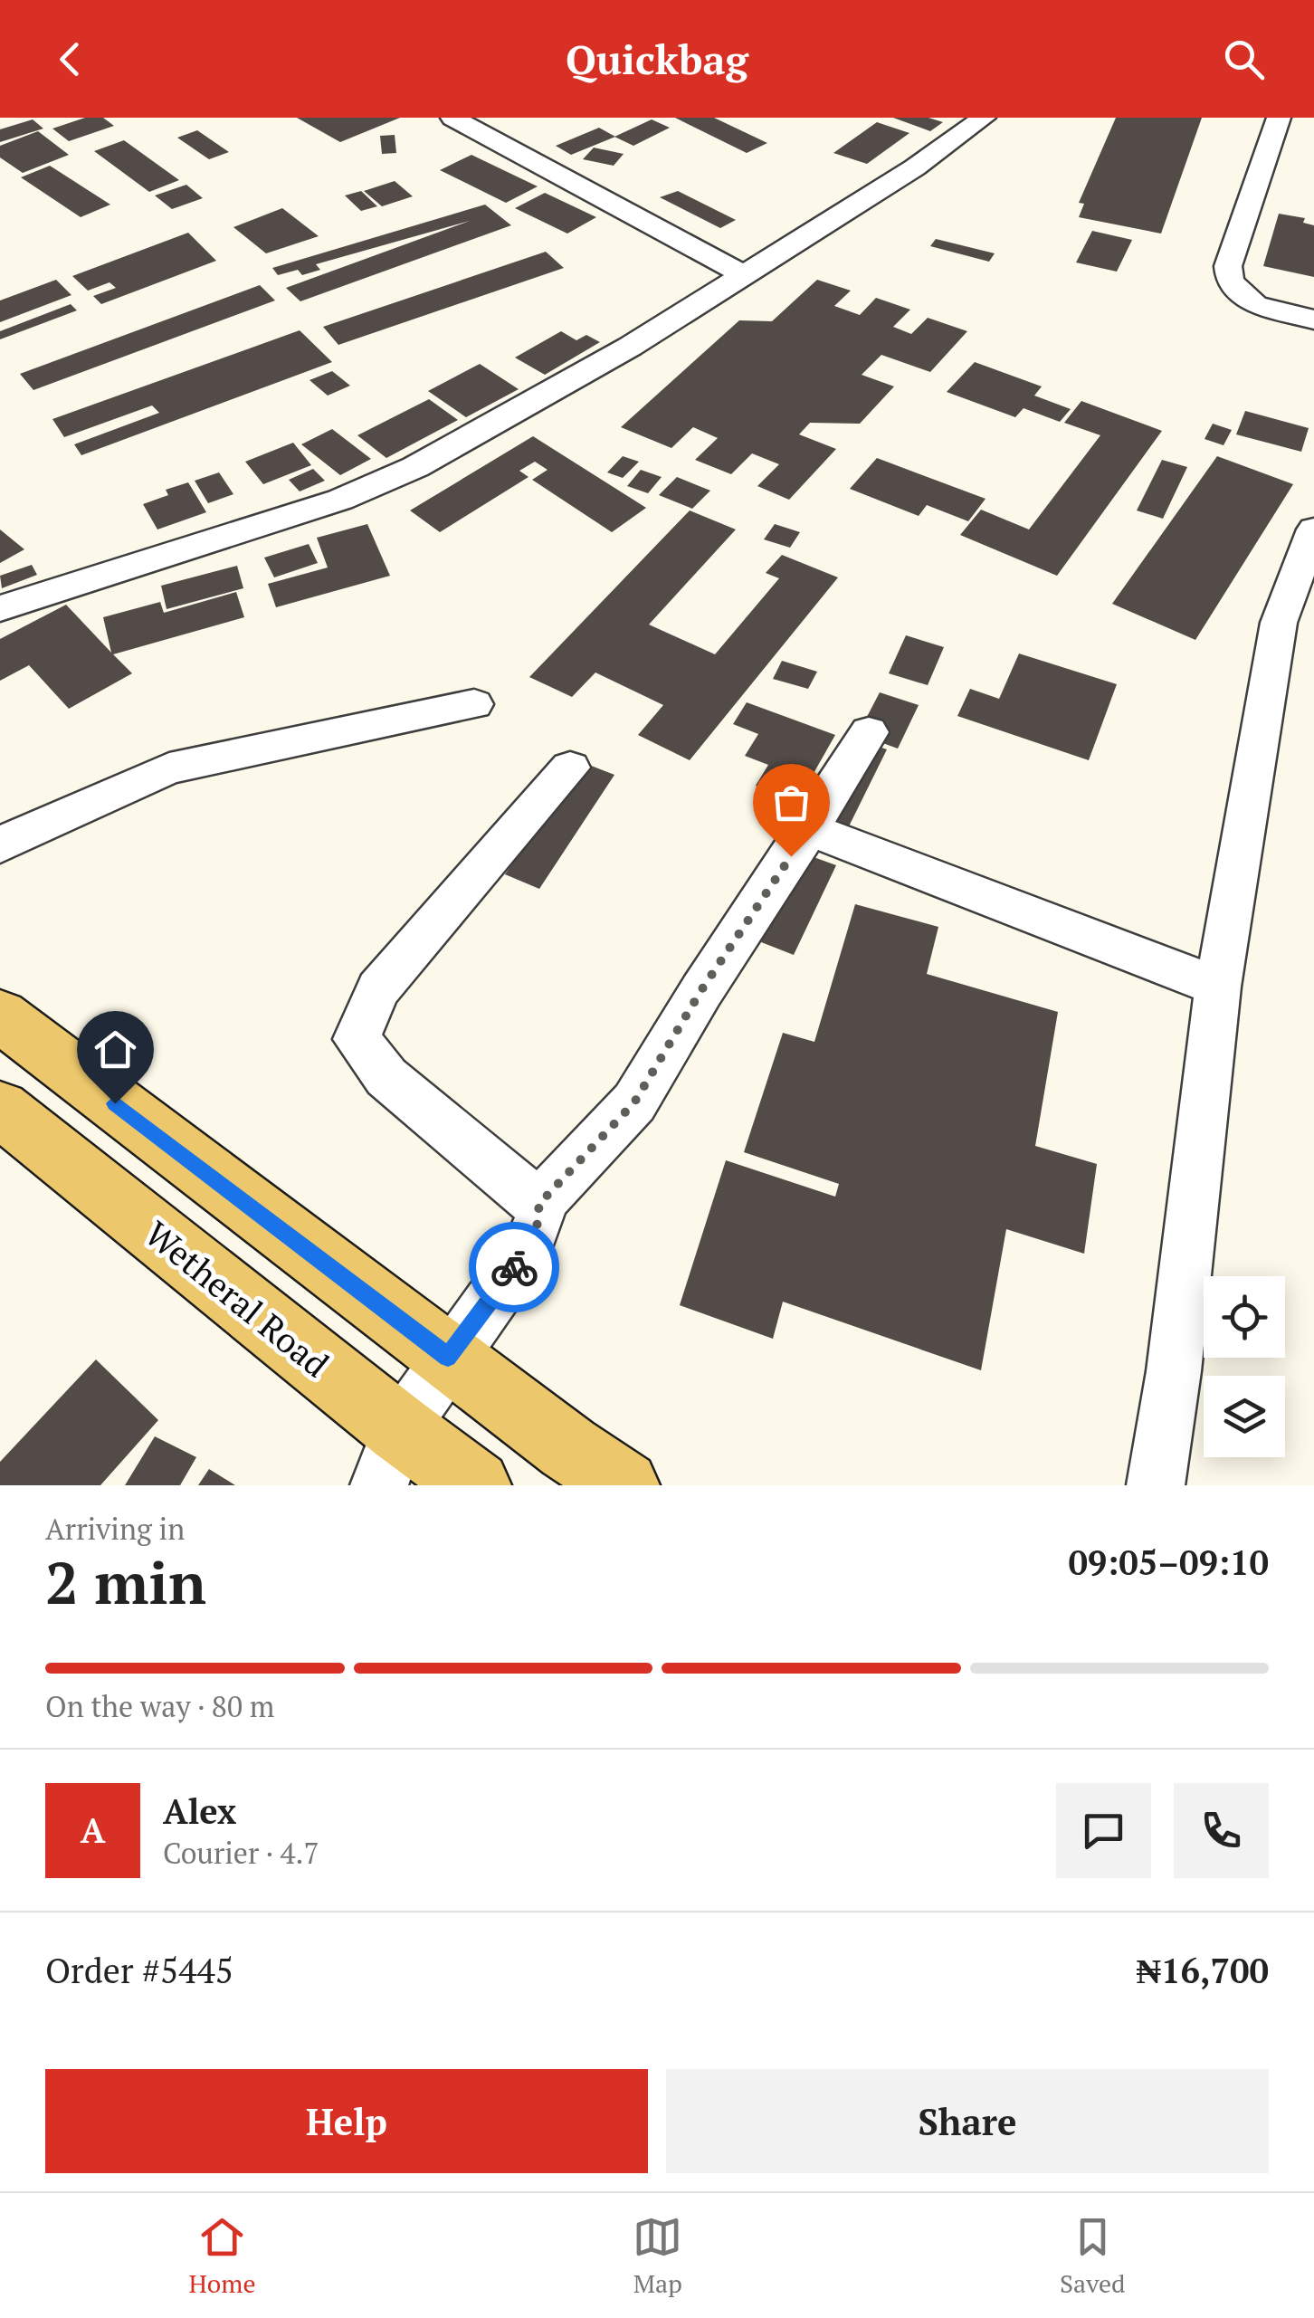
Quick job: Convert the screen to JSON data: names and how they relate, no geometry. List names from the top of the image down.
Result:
{
  "streets": {
    "main road": ["Wetheral Road"]
  },
  "page": {
    "header": "Quickbag",
    "heading": ["2 min", "Arriving in", "09:05–09:10"],
    "panel": [
      "Alex",
      "Courier · 4.7",
      "Order #5445",
      "₦16,700"
    ],
    "bar": "On the way · 80 m",
    "round": "A",
    "buttons": ["Help", "Share"],
    "tabs": ["Home", "Map", "Saved"]
  }
}
